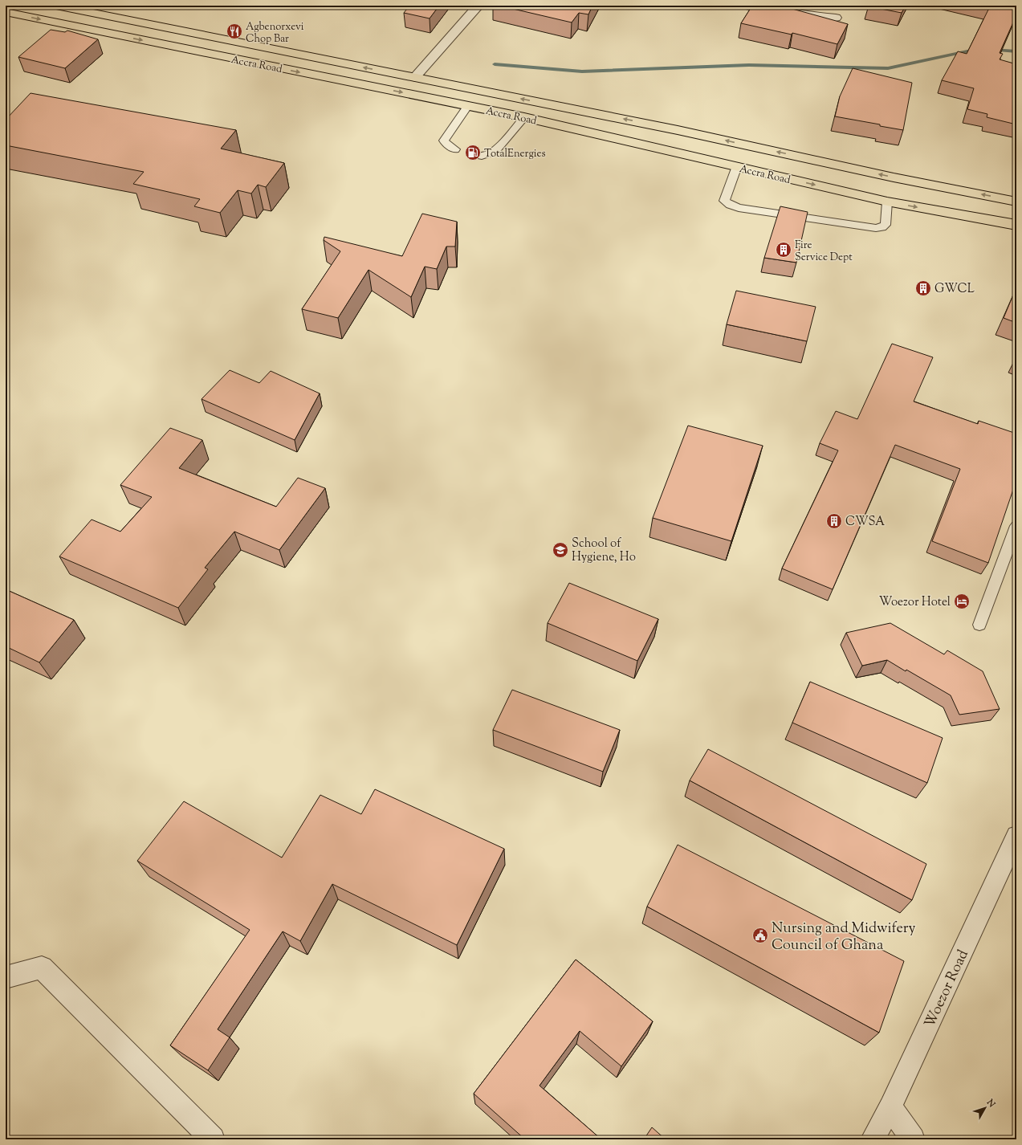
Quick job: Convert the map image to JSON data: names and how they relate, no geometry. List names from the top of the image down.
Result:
{
  "streets": {
    "main road": ["Accra Road"],
    "street": ["Woezor Road"]
  },
  "places": {
    "restaurant": ["Agbenorxevi Chop Bar"],
    "fuel station": ["TotalEnergies"],
    "building": ["Fire Service Dept", "GWCL", "CWSA"],
    "school or university": ["School of Hygiene, Ho"],
    "hotel": ["Woezor Hotel"],
    "public building": ["Nursing and Midwifery Council of Ghana"]
  },
  "north": "top right"
}
